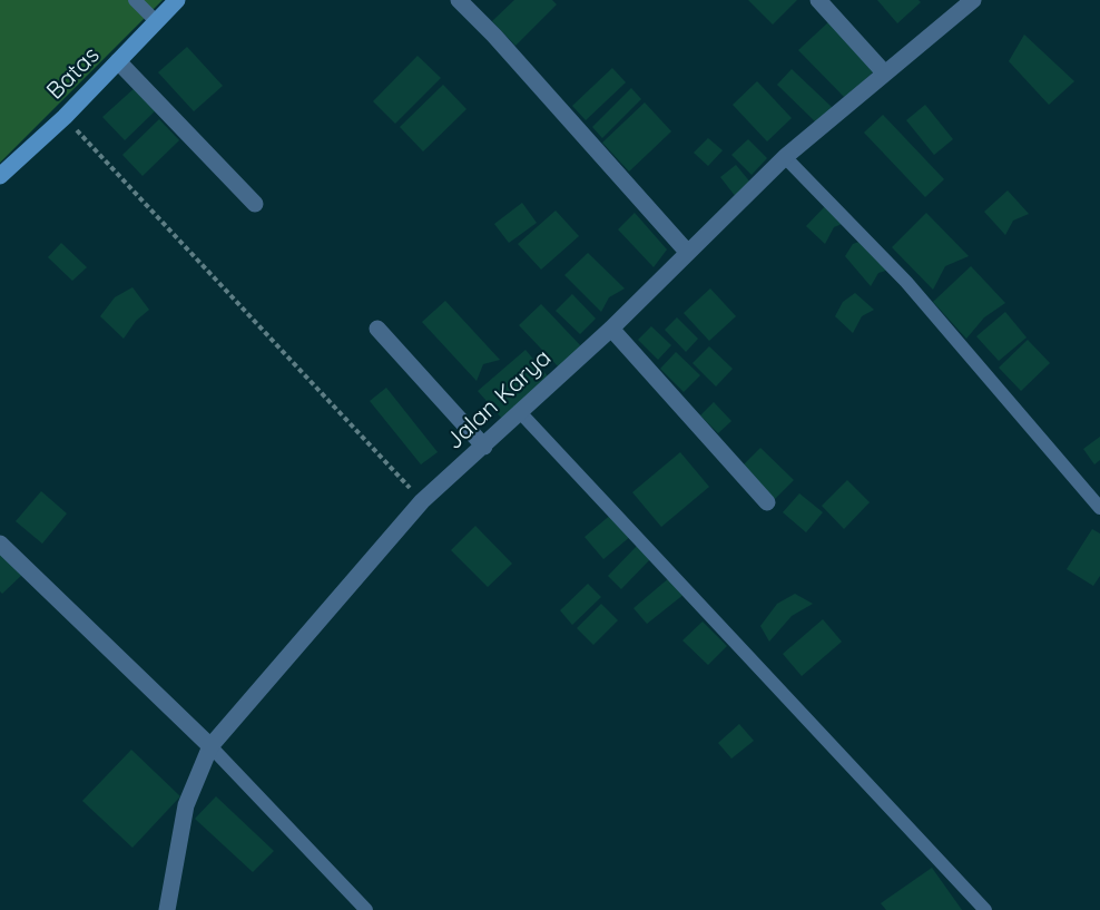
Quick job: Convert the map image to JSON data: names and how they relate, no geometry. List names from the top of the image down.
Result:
{
  "streets": {
    "street": ["Batas", "Jalan Karya"]
  }
}
